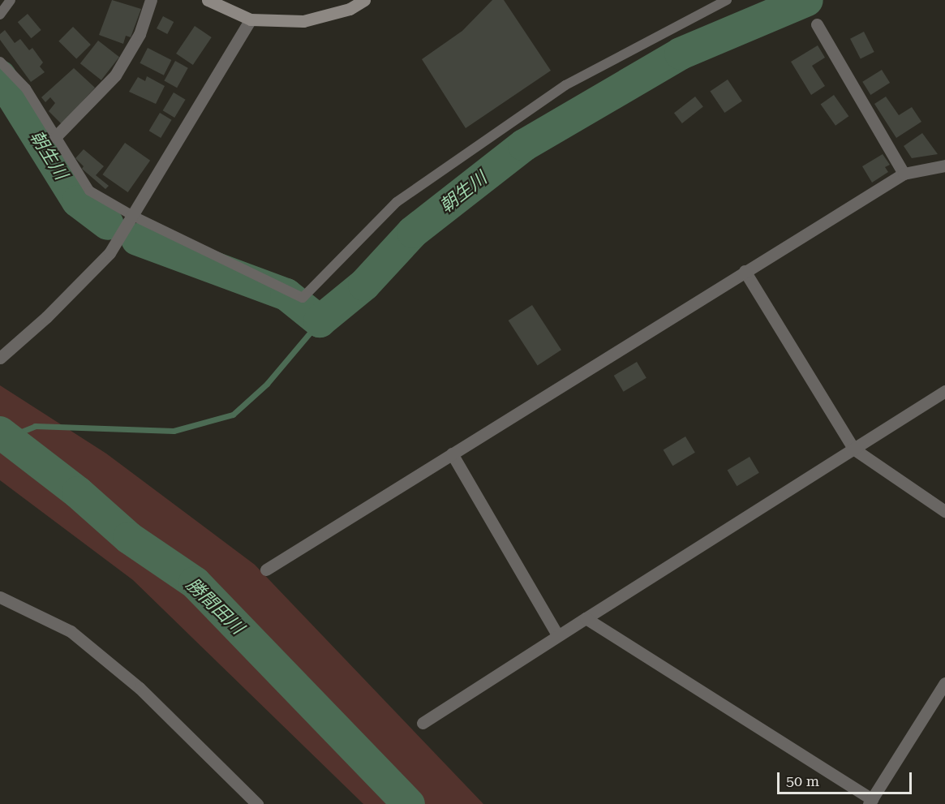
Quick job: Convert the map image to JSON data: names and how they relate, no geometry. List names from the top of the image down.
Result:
{
  "water": ["朝生川", "勝間田川"],
  "scale_bar": "50 m"
}
